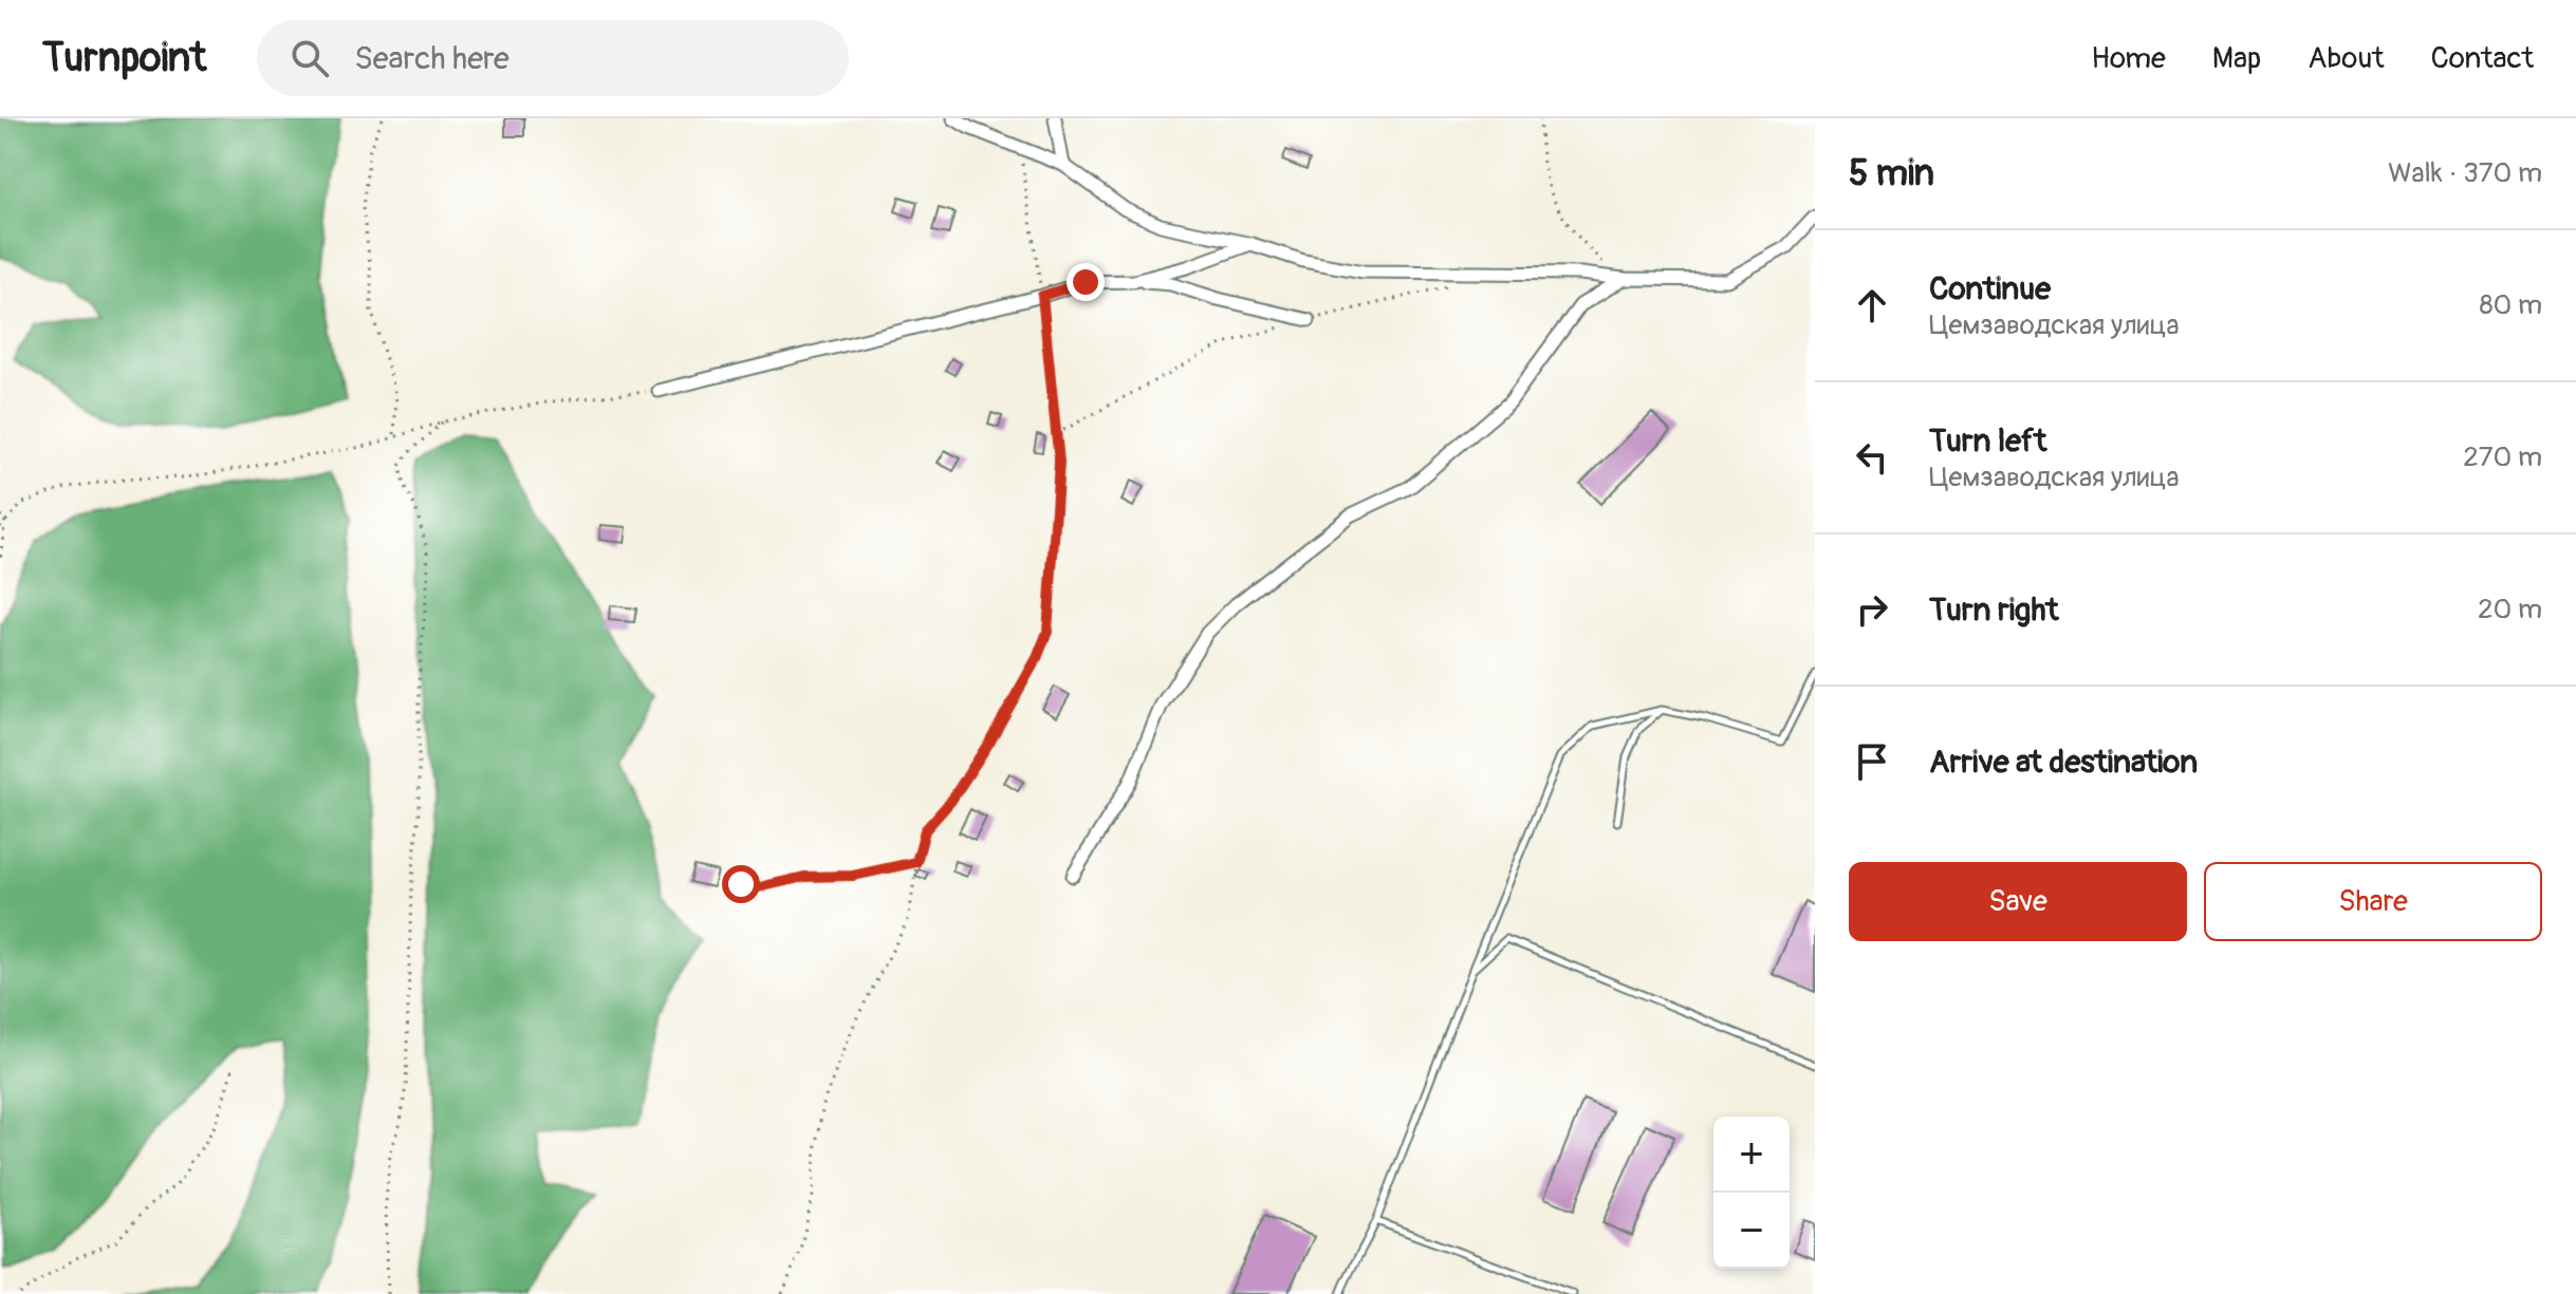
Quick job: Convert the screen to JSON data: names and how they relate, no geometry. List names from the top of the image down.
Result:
{
  "page": {
    "header": "Turnpoint",
    "search": "Search here",
    "nav": [
      "Home",
      "Map",
      "About",
      "Contact"
    ],
    "heading": ["5 min", "Walk · 370 m"],
    "list": [
      ["Continue", "Цемзаводская улица", "80 m"],
      ["Turn left", "Цемзаводская улица", "270 m"],
      ["Turn right", "20 m"],
      "Arrive at destination"
    ],
    "buttons": ["Save", "Share"],
    "map_buttons": ["+", "−"]
  }
}
